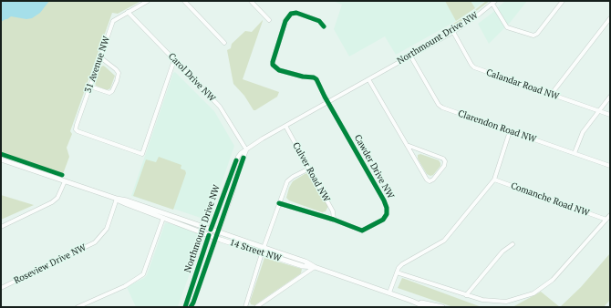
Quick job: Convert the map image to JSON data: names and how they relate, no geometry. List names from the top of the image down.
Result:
{
  "streets": {
    "main road": ["14 Street NW"],
    "street": [
      "Northmount Drive NW",
      "31 Avenue NW",
      "Carol Drive NW",
      "Calandar Road NW",
      "Clarendon Road NW",
      "Cawder Drive NW",
      "Culver Road NW",
      "Comanche Road NW",
      "Roseview Drive NW"
    ]
  },
  "crossings": [
    ["Northmount Drive NW", "Carol Drive NW"],
    ["Northmount Drive NW", "Calandar Road NW"],
    ["Northmount Drive NW", "Clarendon Road NW"],
    ["Northmount Drive NW", "Cawder Drive NW"],
    ["Northmount Drive NW", "Culver Road NW"],
    ["Northmount Drive NW", "14 Street NW"],
    ["31 Avenue NW", "Carol Drive NW"],
    ["Cawder Drive NW", "Culver Road NW"],
    ["14 Street NW", "Roseview Drive NW"]
  ]
}
